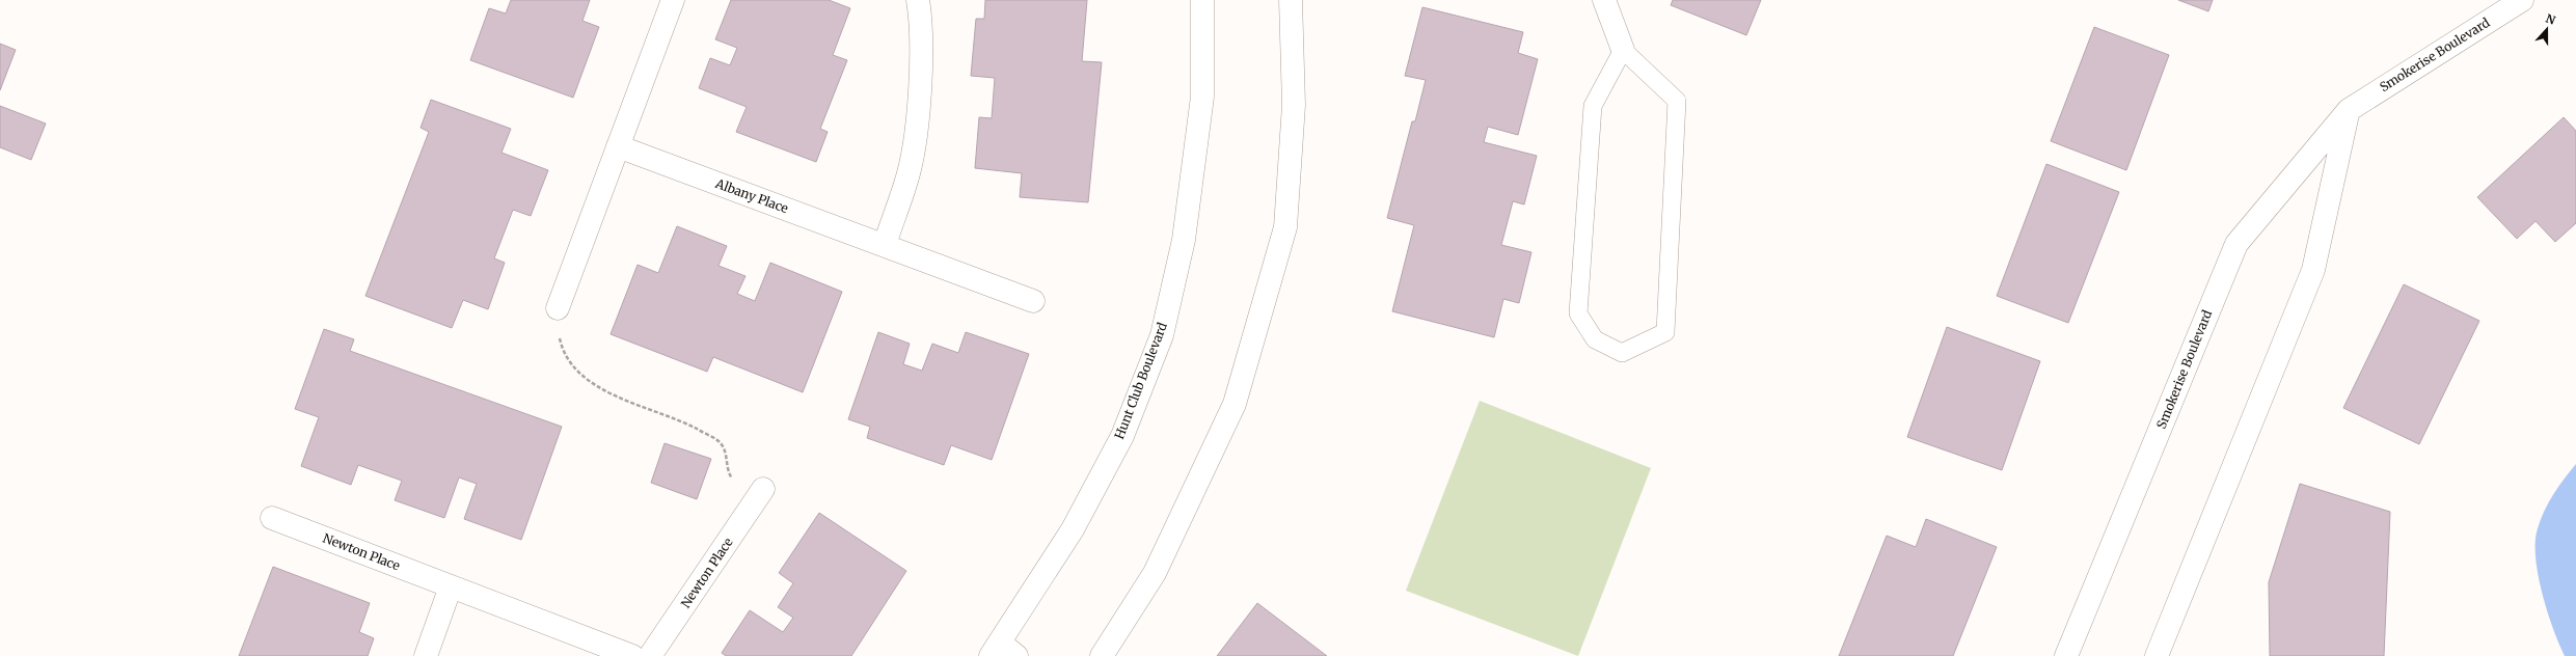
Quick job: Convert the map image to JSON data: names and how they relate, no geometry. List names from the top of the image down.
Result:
{
  "streets": {
    "street": [
      "Smokerise Boulevard",
      "Albany Place",
      "Hunt Club Boulevard",
      "Newton Place"
    ]
  },
  "north": "top"
}
